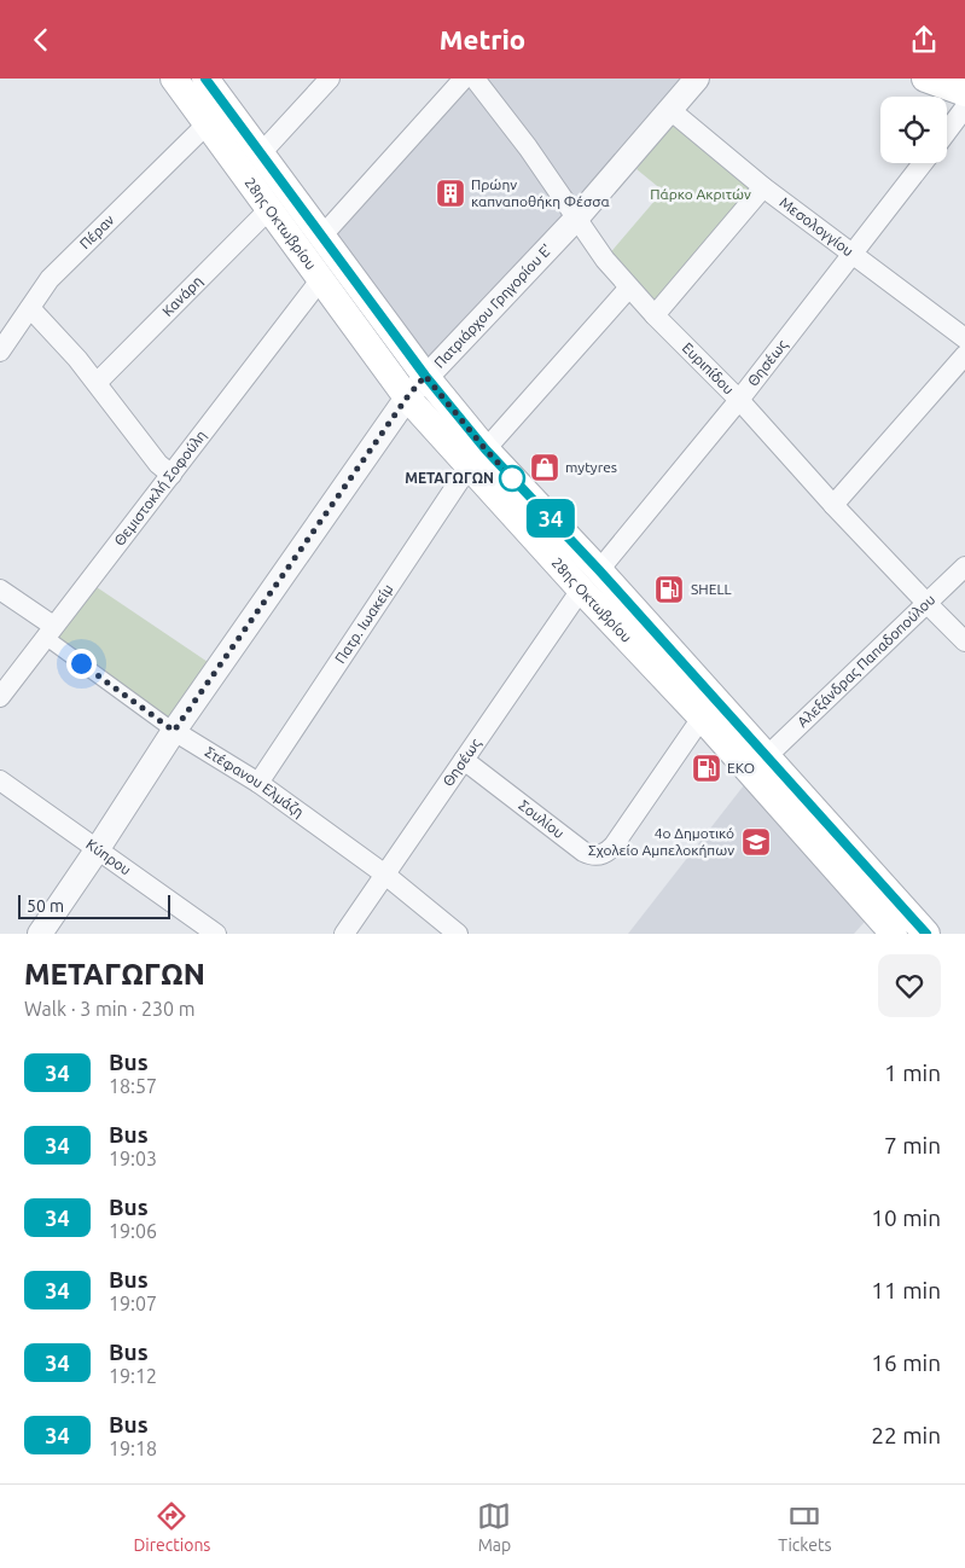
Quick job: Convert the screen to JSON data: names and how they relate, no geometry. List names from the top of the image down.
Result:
{
  "streets": {
    "main road": ["28ης Οκτωβρίου"],
    "street": [
      "Μεσολογγίου",
      "Πέραν",
      "Κανάρη",
      "Πατριάρχου Γρηγορίου Ε'",
      "Θησέως",
      "Ευριπίδου",
      "Θεμιστοκλή Σοφούλη",
      "Πατρ. Ιωακείμ",
      "Αλεξάνδρας Παπαδοπούλου",
      "Στέφανου Ελμάζη",
      "Σουλίου",
      "Κύπρου"
    ]
  },
  "crossings": [
    ["28ης Οκτωβρίου", "Πέραν"],
    ["28ης Οκτωβρίου", "Κανάρη"],
    ["28ης Οκτωβρίου", "Πατριάρχου Γρηγορίου Ε'"],
    ["28ης Οκτωβρίου", "Θησέως"],
    ["28ης Οκτωβρίου", "Θεμιστοκλή Σοφούλη"],
    ["28ης Οκτωβρίου", "Πατρ. Ιωακείμ"],
    ["28ης Οκτωβρίου", "Αλεξάνδρας Παπαδοπούλου"],
    ["28ης Οκτωβρίου", "Σουλίου"],
    ["Μεσολογγίου", "Πατριάρχου Γρηγορίου Ε'"],
    ["Μεσολογγίου", "Θησέως"],
    ["Πατριάρχου Γρηγορίου Ε'", "Ευριπίδου"],
    ["Πατριάρχου Γρηγορίου Ε'", "Στέφανου Ελμάζη"],
    ["Πατριάρχου Γρηγορίου Ε'", "Κύπρου"],
    ["Θησέως", "Ευριπίδου"],
    ["Θησέως", "Στέφανου Ελμάζη"],
    ["Θησέως", "Σουλίου"],
    ["Ευριπίδου", "Πατρ. Ιωακείμ"],
    ["Ευριπίδου", "Αλεξάνδρας Παπαδοπούλου"],
    ["Θεμιστοκλή Σοφούλη", "Στέφανου Ελμάζη"],
    ["Πατρ. Ιωακείμ", "Στέφανου Ελμάζη"]
  ],
  "parks": ["Πάρκο Ακριτών"],
  "places": {
    "building": ["Πρώην καπναποθήκη Φέσσα"],
    "shop": ["mytyres"],
    "other": ["ΜΕΤΑΓΩΓΩΝ"],
    "fuel station": ["SHELL", "EKO"],
    "school or university": ["4ο Δημοτικό Σχολείο Αμπελοκήπων"]
  },
  "lines": ["bus line 34"],
  "scale_bar": "50 m",
  "page": {
    "header": "Metrio",
    "on_map": "34",
    "scale": "50 m",
    "heading": ["ΜΕΤΑΓΩΓΩΝ", "Walk · 3 min · 230 m"],
    "list": [
      {
        "mark": "34",
        "name": "Bus",
        "note": "18:57",
        "value": "1 min"
      },
      {
        "mark": "34",
        "name": "Bus",
        "note": "19:03",
        "value": "7 min"
      },
      {
        "mark": "34",
        "name": "Bus",
        "note": "19:06",
        "value": "10 min"
      },
      {
        "mark": "34",
        "name": "Bus",
        "note": "19:07",
        "value": "11 min"
      },
      {
        "mark": "34",
        "name": "Bus",
        "note": "19:12",
        "value": "16 min"
      },
      {
        "mark": "34",
        "name": "Bus",
        "note": "19:18",
        "value": "22 min"
      }
    ],
    "tabs": ["Directions", "Map", "Tickets"]
  }
}
